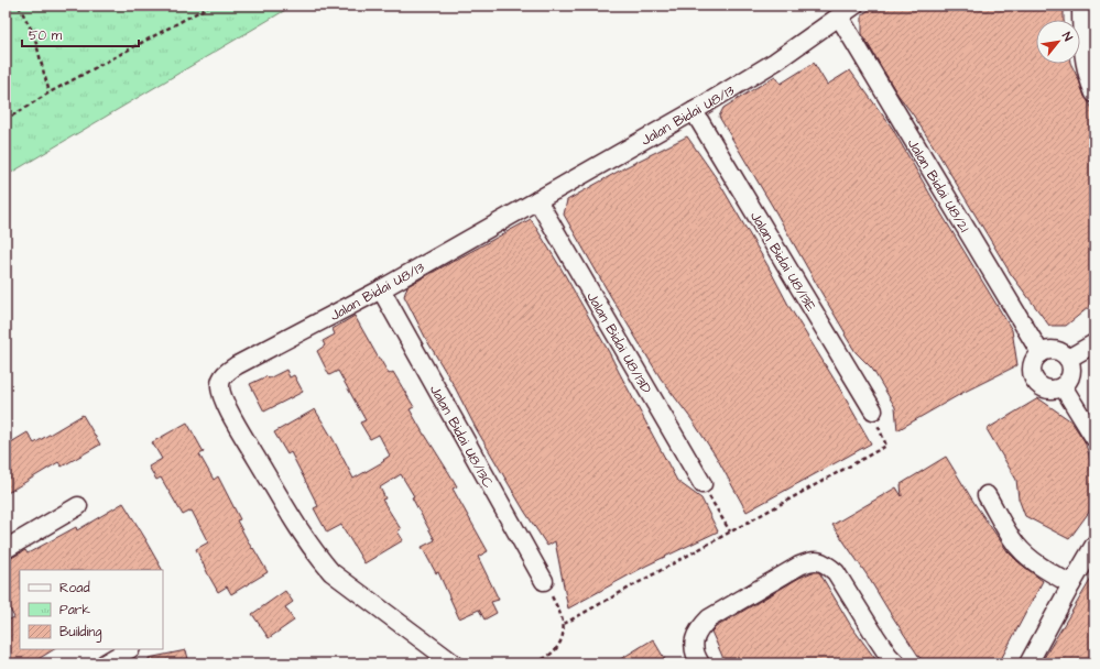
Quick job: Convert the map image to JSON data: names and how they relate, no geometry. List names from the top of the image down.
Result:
{
  "streets": {
    "street": [
      "Jalan Bidai U8/13",
      "Jalan Bidai U8/21",
      "Jalan Bidai U8/13E",
      "Jalan Bidai U8/13D",
      "Jalan Bidai U8/13C"
    ]
  },
  "crossings": [
    ["Jalan Bidai U8/13", "Jalan Bidai U8/21"],
    ["Jalan Bidai U8/13", "Jalan Bidai U8/13E"],
    ["Jalan Bidai U8/13", "Jalan Bidai U8/13D"],
    ["Jalan Bidai U8/13", "Jalan Bidai U8/13C"]
  ],
  "legend": ["Road", "Park", "Building"],
  "scale_bar": "50 m",
  "north": "top right"
}
